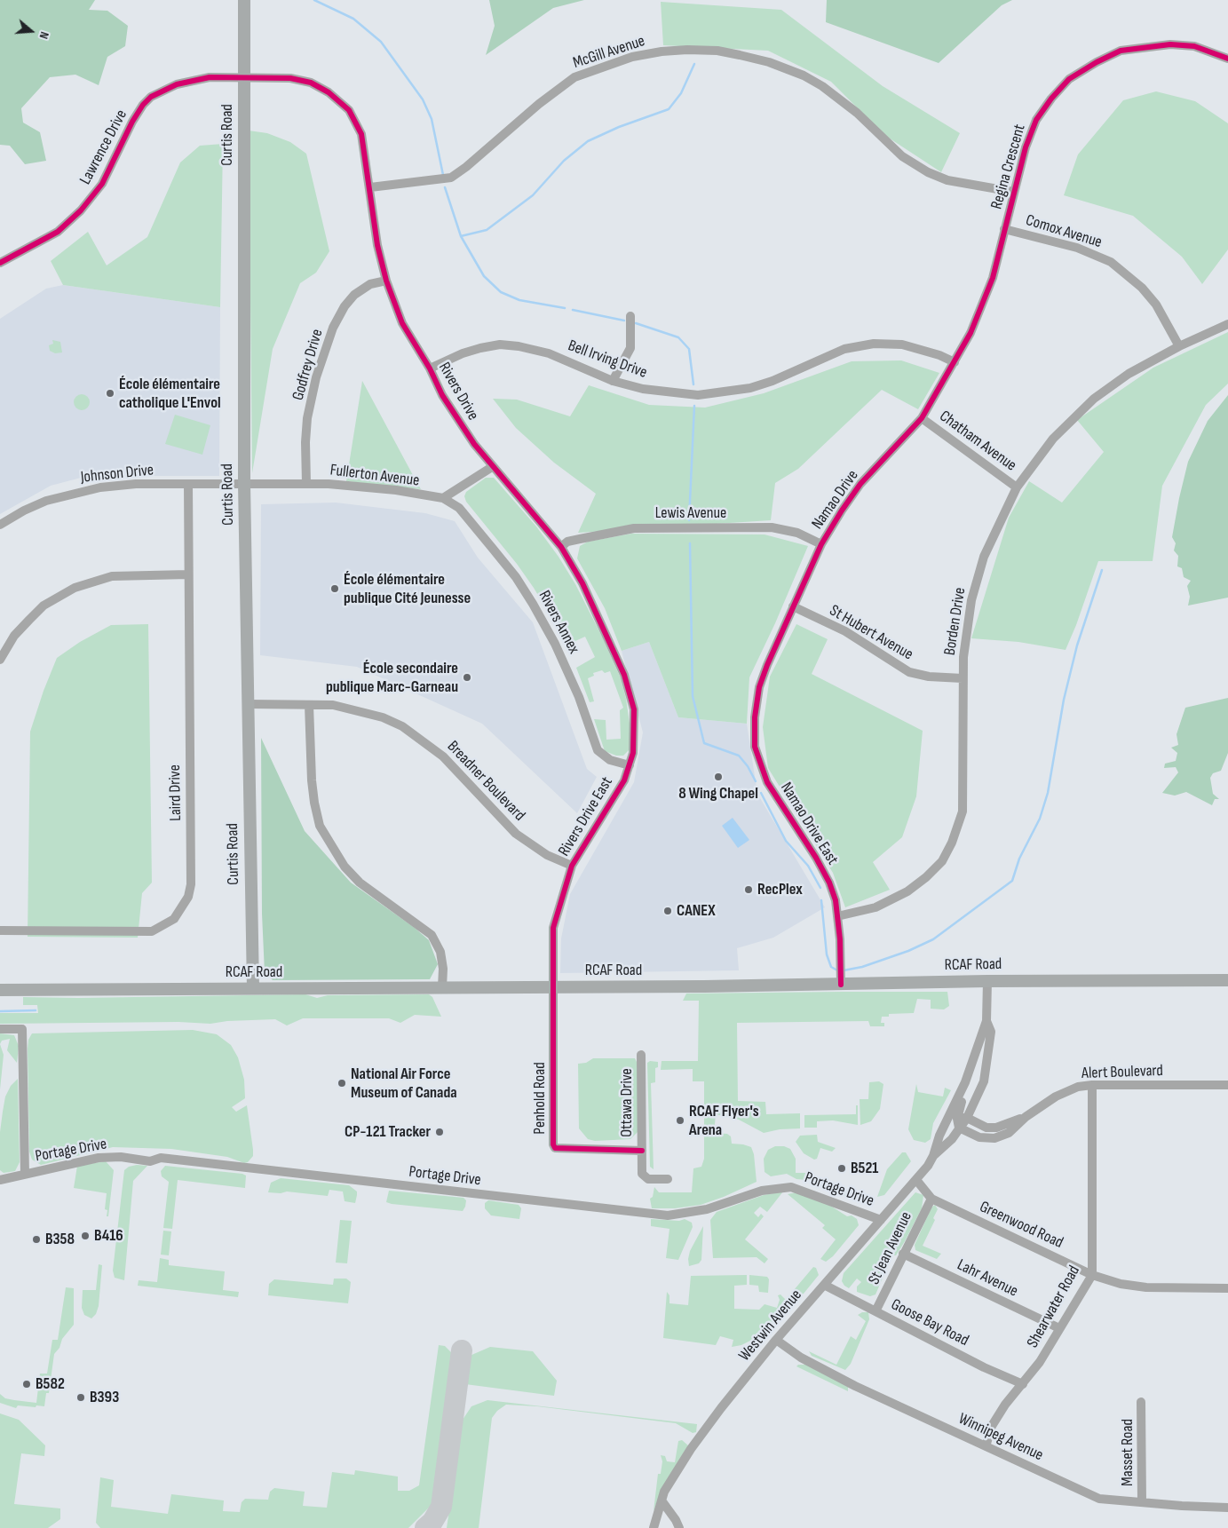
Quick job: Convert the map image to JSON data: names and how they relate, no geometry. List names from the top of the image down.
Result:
{
  "streets": {
    "main road": ["Curtis Road", "RCAF Road"],
    "street": [
      "McGill Avenue",
      "Lawrence Drive",
      "Regina Crescent",
      "Comox Avenue",
      "Bell Irving Drive",
      "Godfrey Drive",
      "Rivers Drive",
      "Chatham Avenue",
      "Johnson Drive",
      "Fullerton Avenue",
      "Namao Drive",
      "Lewis Avenue",
      "Borden Drive",
      "Rivers Annex",
      "St Hubert Avenue",
      "Breadner Boulevard",
      "Laird Drive",
      "Rivers Drive East",
      "Namao Drive East",
      "Alert Boulevard",
      "Penhold Road",
      "Ottawa Drive",
      "Portage Drive",
      "Greenwood Road",
      "St Jean Avenue",
      "Lahr Avenue",
      "Shearwater Road",
      "Goose Bay Road",
      "Westwin Avenue",
      "Winnipeg Avenue",
      "Masset Road"
    ]
  },
  "crossings": [
    ["McGill Avenue", "Regina Crescent"],
    ["McGill Avenue", "Rivers Drive"],
    ["Curtis Road", "Lawrence Drive"],
    ["Curtis Road", "Rivers Drive"],
    ["Curtis Road", "Johnson Drive"],
    ["Curtis Road", "Fullerton Avenue"],
    ["Curtis Road", "Breadner Boulevard"],
    ["Curtis Road", "RCAF Road"],
    ["Lawrence Drive", "Rivers Drive"],
    ["Regina Crescent", "Comox Avenue"],
    ["Regina Crescent", "Namao Drive"],
    ["Comox Avenue", "Namao Drive"],
    ["Comox Avenue", "Borden Drive"],
    ["Bell Irving Drive", "Rivers Drive"],
    ["Bell Irving Drive", "Namao Drive"],
    ["Godfrey Drive", "Rivers Drive"],
    ["Godfrey Drive", "Fullerton Avenue"],
    ["Rivers Drive", "Lewis Avenue"],
    ["Rivers Drive", "Rivers Annex"],
    ["Rivers Drive", "Rivers Drive East"],
    ["Chatham Avenue", "Namao Drive"],
    ["Chatham Avenue", "Borden Drive"],
    ["Johnson Drive", "Fullerton Avenue"],
    ["Johnson Drive", "Laird Drive"],
    ["Fullerton Avenue", "Rivers Annex"],
    ["Namao Drive", "Lewis Avenue"],
    ["Namao Drive", "St Hubert Avenue"],
    ["Namao Drive", "Namao Drive East"],
    ["Borden Drive", "St Hubert Avenue"],
    ["Borden Drive", "Namao Drive East"],
    ["Rivers Annex", "Rivers Drive East"],
    ["Breadner Boulevard", "Rivers Drive East"],
    ["Rivers Drive East", "RCAF Road"],
    ["Rivers Drive East", "Penhold Road"],
    ["Namao Drive East", "RCAF Road"],
    ["RCAF Road", "Penhold Road"],
    ["RCAF Road", "Westwin Avenue"],
    ["Alert Boulevard", "Shearwater Road"],
    ["Alert Boulevard", "Westwin Avenue"],
    ["Penhold Road", "Ottawa Drive"],
    ["Portage Drive", "Westwin Avenue"],
    ["Greenwood Road", "St Jean Avenue"],
    ["Greenwood Road", "Shearwater Road"],
    ["Greenwood Road", "Westwin Avenue"],
    ["St Jean Avenue", "Lahr Avenue"],
    ["St Jean Avenue", "Goose Bay Road"],
    ["Lahr Avenue", "Shearwater Road"],
    ["Shearwater Road", "Goose Bay Road"],
    ["Shearwater Road", "Winnipeg Avenue"],
    ["Goose Bay Road", "Westwin Avenue"],
    ["Westwin Avenue", "Winnipeg Avenue"],
    ["Winnipeg Avenue", "Masset Road"]
  ],
  "places": [
    "École élémentaire catholique L'Envol",
    "École élémentaire publique Cité Jeunesse",
    "École secondaire publique Marc-Garneau",
    "8 Wing Chapel",
    "RecPlex",
    "CANEX",
    "National Air Force Museum of Canada",
    "RCAF Flyer's Arena",
    "CP-121 Tracker",
    "B521",
    "B416",
    "B358",
    "B582",
    "B393"
  ],
  "north": "right"
}
